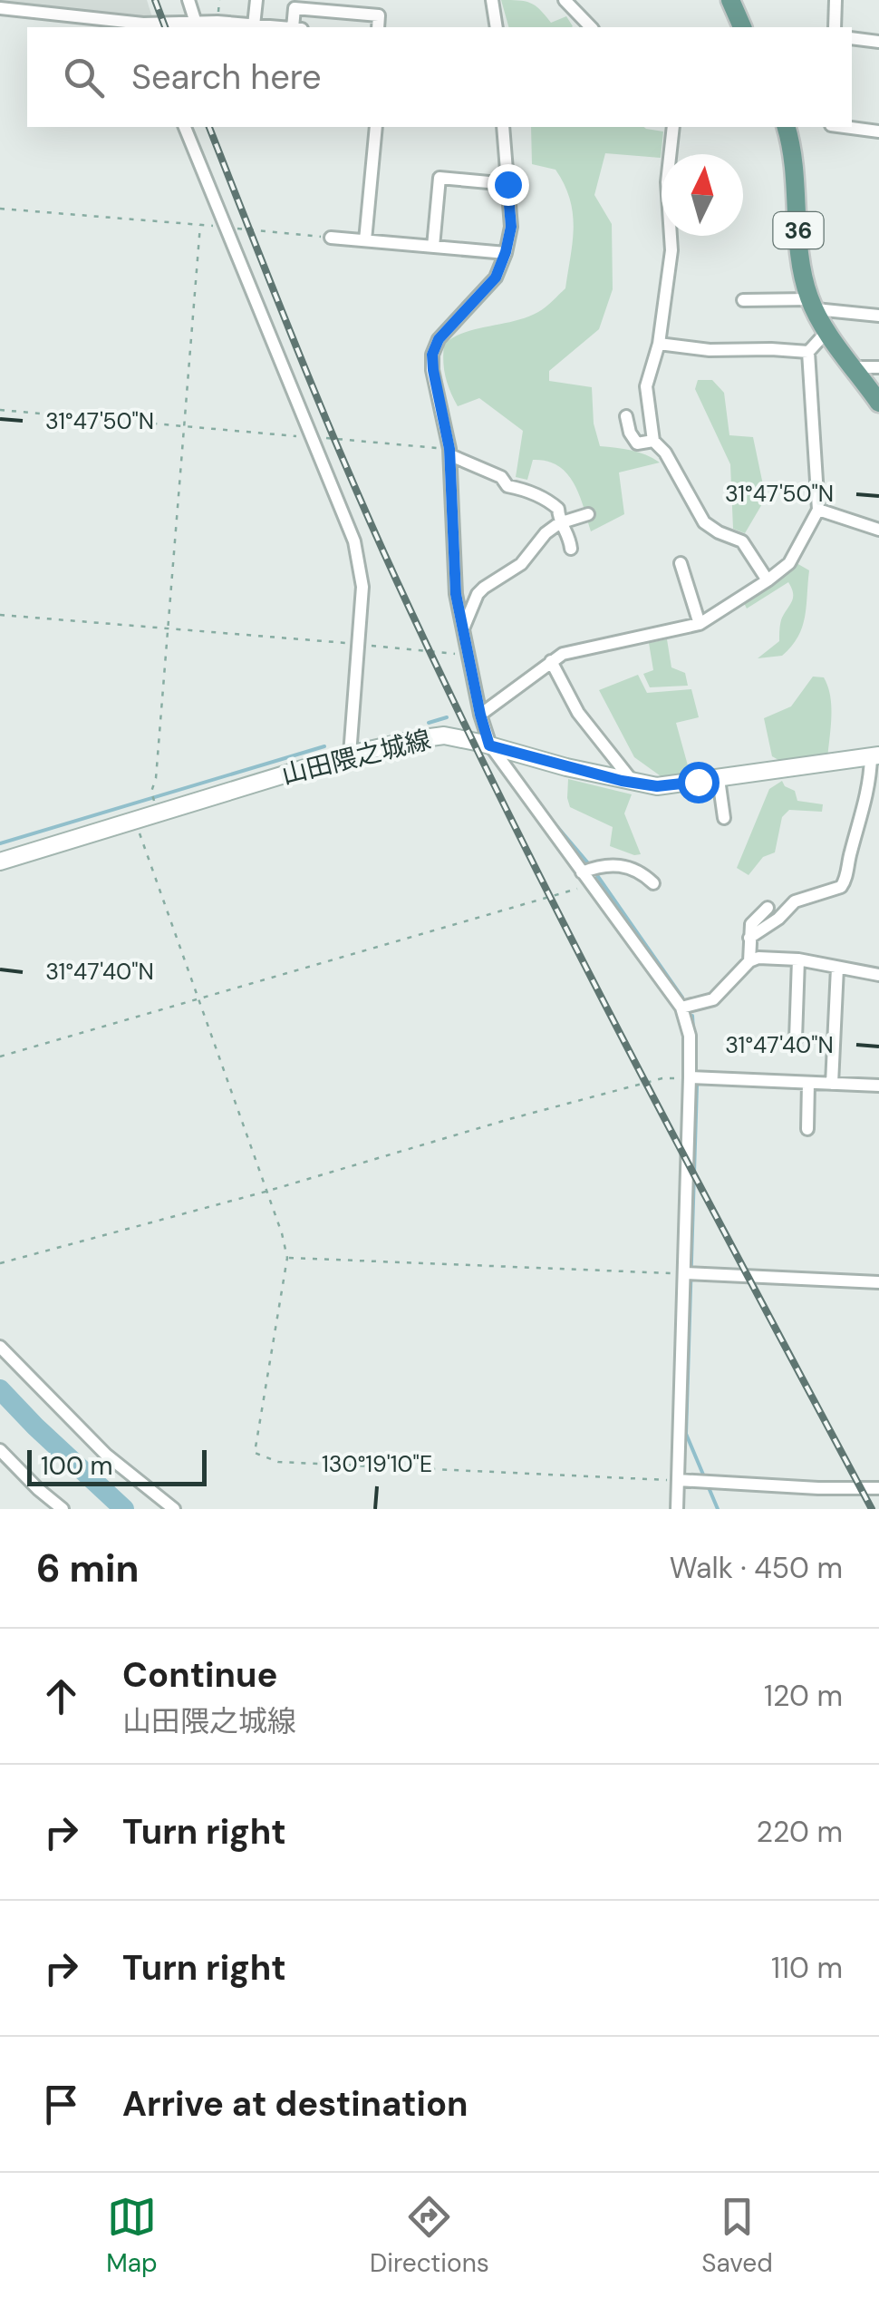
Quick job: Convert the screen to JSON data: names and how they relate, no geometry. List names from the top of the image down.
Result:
{
  "streets": {
    "main road": ["36", "山田隈之城線"]
  },
  "scale_bar": "100 m",
  "north": "top",
  "page": {
    "search": "Search here",
    "scale": "100 m",
    "heading": ["6 min", "Walk · 450 m"],
    "list": [
      ["Continue", "山田隈之城線", "120 m"],
      ["Turn right", "220 m"],
      ["Turn right", "110 m"],
      "Arrive at destination"
    ],
    "nav": ["Map", "Directions", "Saved"]
  },
  "coordinates": ["31°47'50\"N", "31°47'40\"N", "130°19'10\"E"]
}
